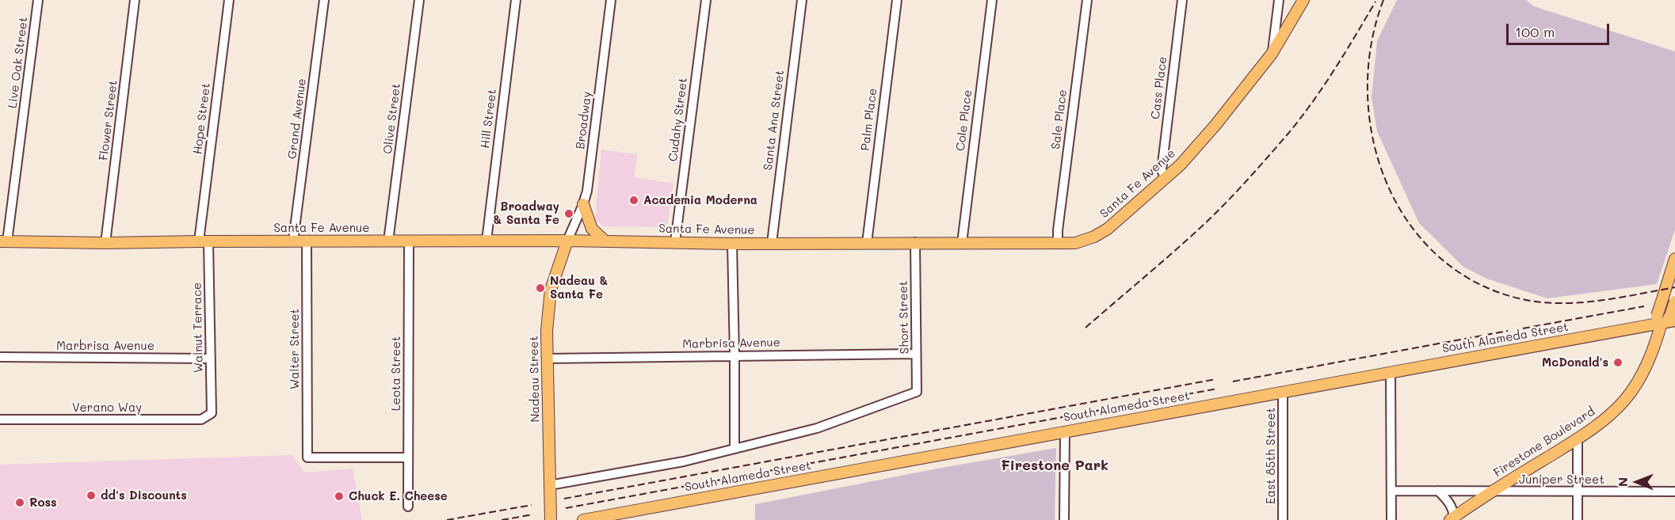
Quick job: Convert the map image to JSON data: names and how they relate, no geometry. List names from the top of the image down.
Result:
{
  "streets": {
    "main road": [
      "Santa Fe Avenue",
      "South Alameda Street",
      "Nadeau Street",
      "Firestone Boulevard"
    ],
    "street": [
      "Live Oak Street",
      "Cass Place",
      "Hope Street",
      "Grand Avenue",
      "Olive Street",
      "Hill Street",
      "Cudahy Street",
      "Palm Place",
      "Sale Place",
      "Flower Street",
      "Broadway",
      "Santa Ana Street",
      "Cole Place",
      "Short Street",
      "Walnut Terrace",
      "Marbrisa Avenue",
      "Walter Street",
      "Leota Street",
      "Verano Way",
      "East 85th Street",
      "Juniper Street"
    ]
  },
  "crossings": [
    ["Live Oak Street", "Santa Fe Avenue"],
    ["Cass Place", "Santa Fe Avenue"],
    ["Hope Street", "Santa Fe Avenue"],
    ["Hope Street", "Walnut Terrace"],
    ["Grand Avenue", "Santa Fe Avenue"],
    ["Olive Street", "Santa Fe Avenue"],
    ["Hill Street", "Santa Fe Avenue"],
    ["Cudahy Street", "Santa Fe Avenue"],
    ["Palm Place", "Santa Fe Avenue"],
    ["Sale Place", "Santa Fe Avenue"],
    ["Flower Street", "Santa Fe Avenue"],
    ["Broadway", "Santa Fe Avenue"],
    ["Broadway", "Nadeau Street"],
    ["Santa Ana Street", "Santa Fe Avenue"],
    ["Cole Place", "Santa Fe Avenue"],
    ["Santa Fe Avenue", "Short Street"],
    ["Santa Fe Avenue", "Walnut Terrace"],
    ["Santa Fe Avenue", "Walter Street"],
    ["Santa Fe Avenue", "Leota Street"],
    ["Santa Fe Avenue", "Nadeau Street"],
    ["Short Street", "Marbrisa Avenue"],
    ["Walnut Terrace", "Marbrisa Avenue"],
    ["Walnut Terrace", "Verano Way"],
    ["South Alameda Street", "Firestone Boulevard"],
    ["South Alameda Street", "East 85th Street"],
    ["Marbrisa Avenue", "Nadeau Street"],
    ["Walter Street", "Leota Street"],
    ["Firestone Boulevard", "Juniper Street"]
  ],
  "districts": ["Firestone Park"],
  "places": [
    "Academia Moderna",
    "Broadway & Santa Fe",
    "Nadeau & Santa Fe",
    "McDonald's",
    "dd's Discounts",
    "Chuck E. Cheese",
    "Ross"
  ],
  "scale_bar": "100 m",
  "north": "left"
}
